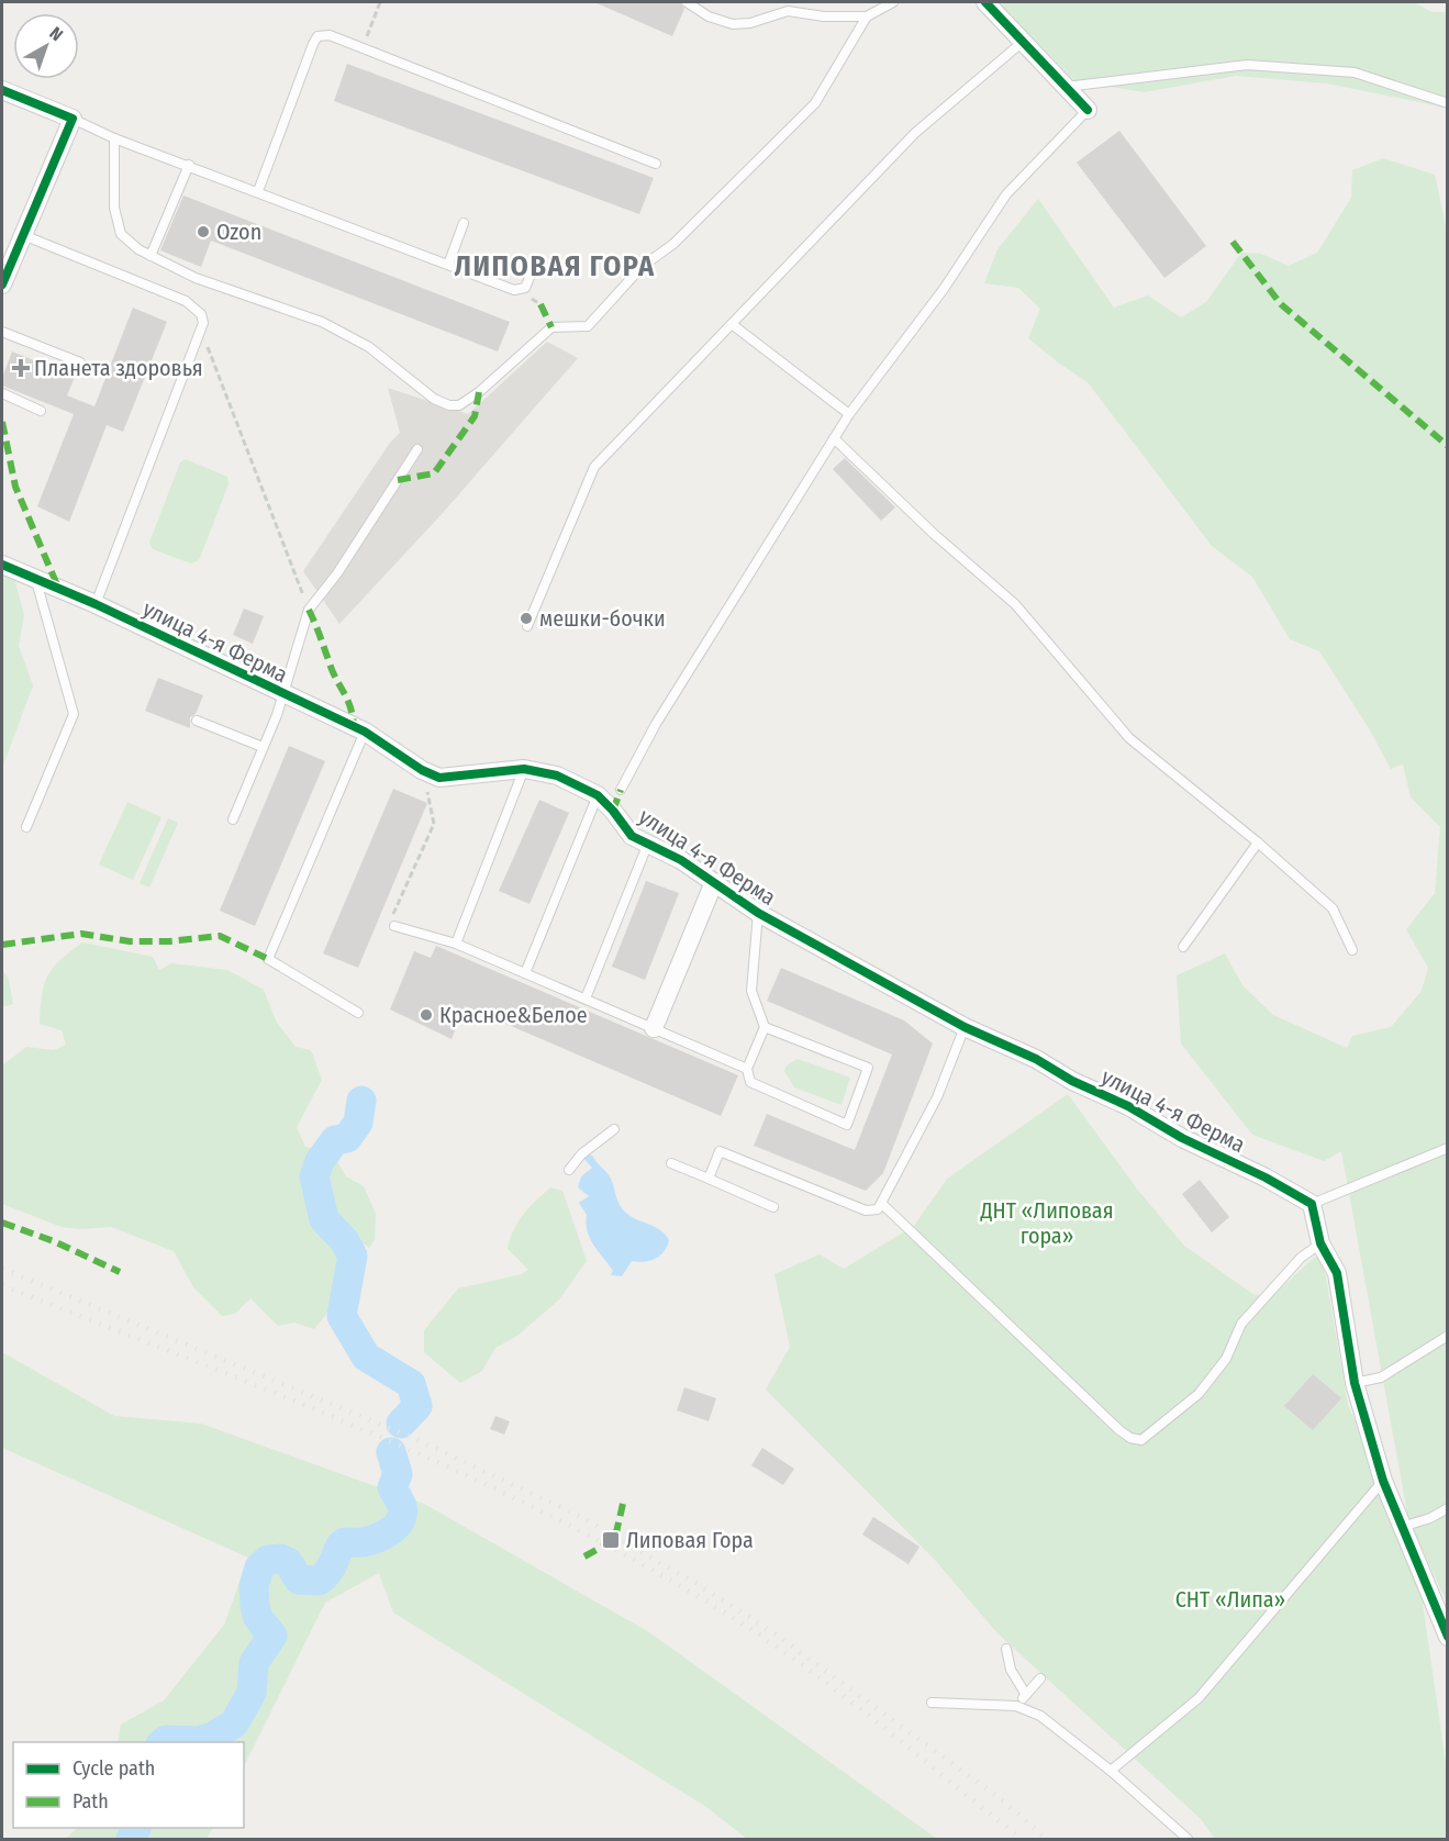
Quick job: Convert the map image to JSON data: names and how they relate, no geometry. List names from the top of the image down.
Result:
{
  "streets": {
    "street": ["улица 4-я Ферма"]
  },
  "districts": ["ЛИПОВАЯ ГОРА"],
  "parks": ["ДНТ «Липовая гора»", "СНТ «Липа»"],
  "places": {
    "other": ["Ozon", "мешки-бочки", "Красное&Белое"],
    "health": ["Планета здоровья"],
    "transit": ["Липовая Гора"]
  },
  "legend": ["Cycle path", "Path"],
  "north": "top right"
}
